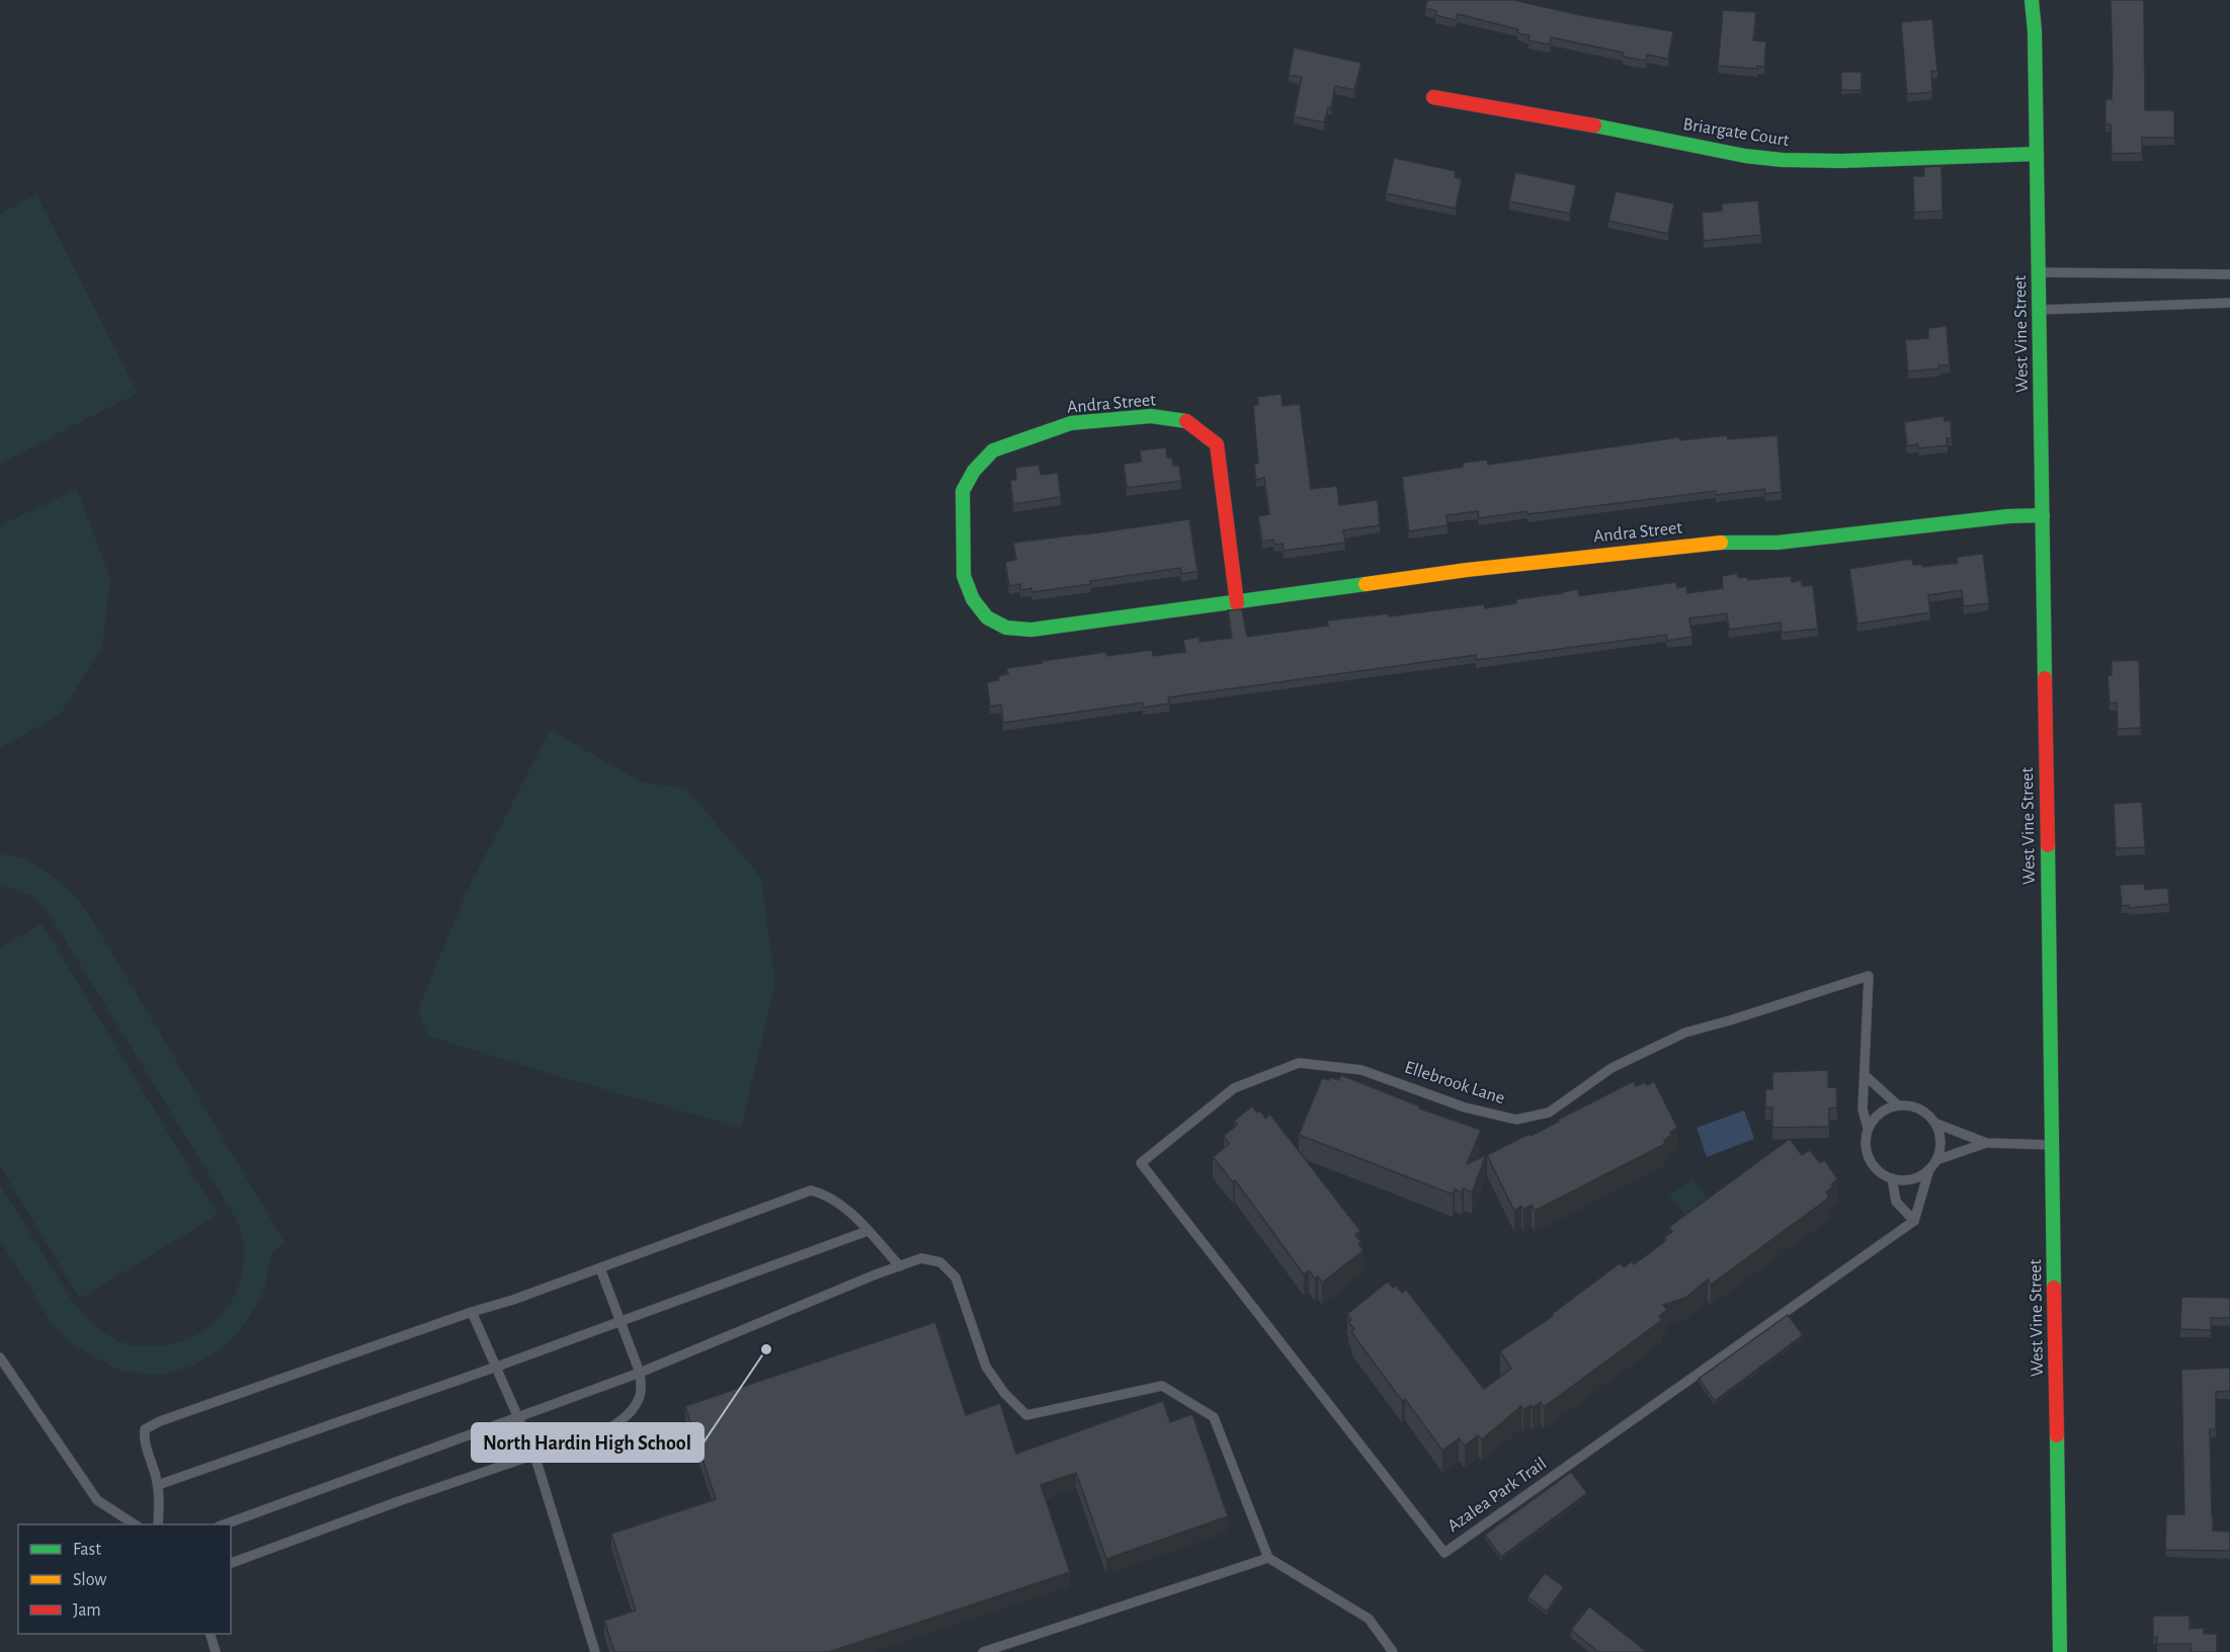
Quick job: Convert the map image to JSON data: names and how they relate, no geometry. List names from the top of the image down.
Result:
{
  "streets": {
    "street": ["Briargate Court", "West Vine Street", "Andra Street"],
    "lane": ["Ellebrook Lane", "Azalea Park Trail"]
  },
  "crossings": [
    ["Briargate Court", "West Vine Street"],
    ["West Vine Street", "Andra Street"],
    ["Ellebrook Lane", "Azalea Park Trail"]
  ],
  "places": ["North Hardin High School"],
  "legend": ["Fast", "Slow", "Jam"]
}
